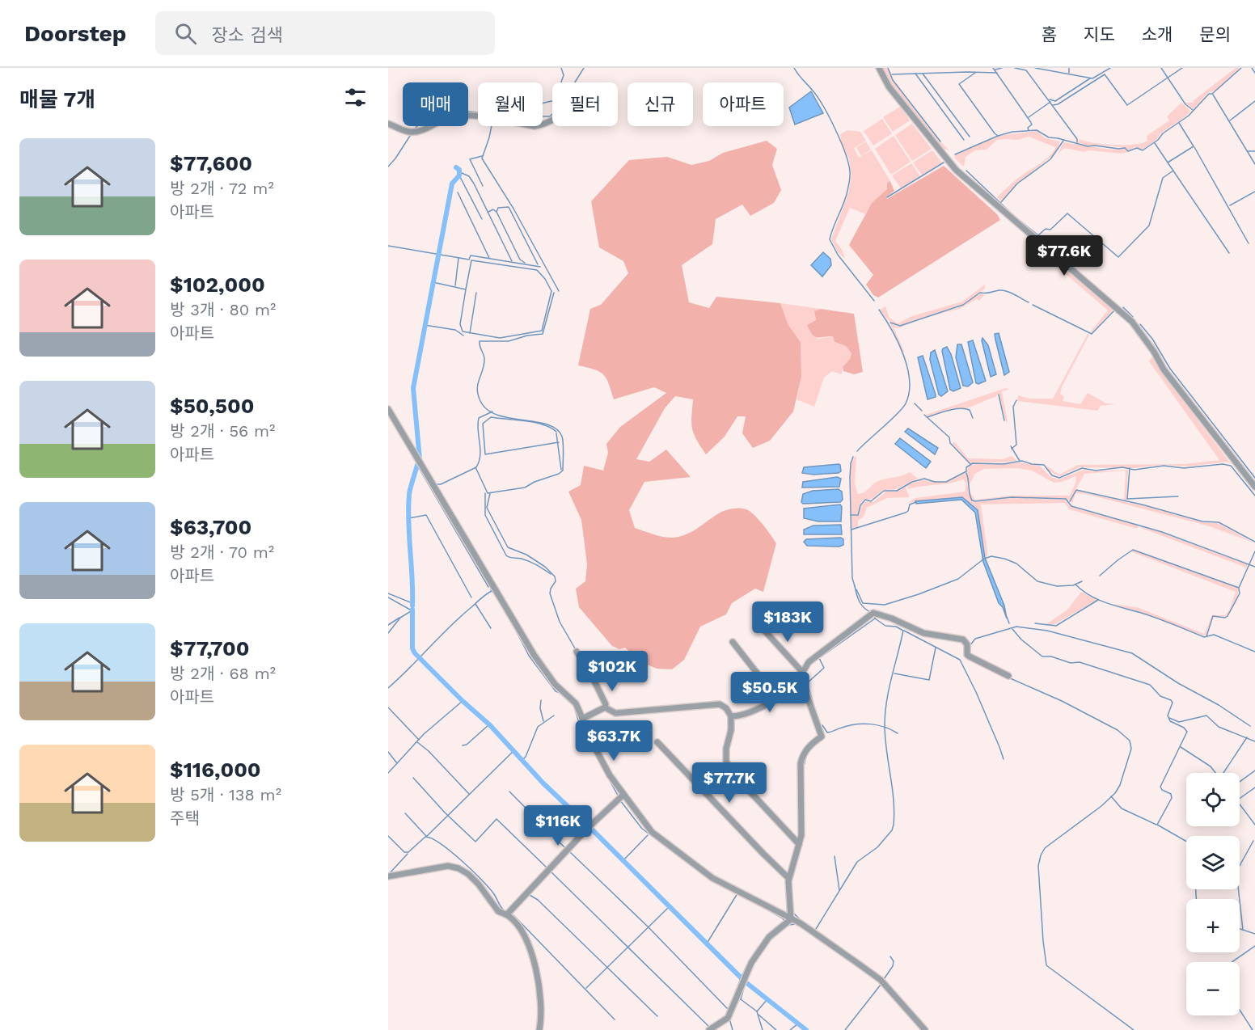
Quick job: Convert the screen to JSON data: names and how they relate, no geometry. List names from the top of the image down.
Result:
{
  "page": {
    "header": "Doorstep",
    "search": "장소 검색",
    "nav": [
      "홈",
      "지도",
      "소개",
      "문의"
    ],
    "heading": "매물 7개",
    "chip": [
      "매매",
      "월세",
      "필터",
      "신규",
      "아파트"
    ],
    "list": [
      {
        "name": "$77,600",
        "note": "방 2개 · 72 m² · 아파트"
      },
      {
        "name": "$102,000",
        "note": "방 3개 · 80 m² · 아파트"
      },
      {
        "name": "$50,500",
        "note": "방 2개 · 56 m² · 아파트"
      },
      {
        "name": "$63,700",
        "note": "방 2개 · 70 m² · 아파트"
      },
      {
        "name": "$77,700",
        "note": "방 2개 · 68 m² · 아파트"
      },
      {
        "name": "$116,000",
        "note": "방 5개 · 138 m² · 주택"
      }
    ],
    "price": [
      "$77.6K",
      "$183K",
      "$102K",
      "$50.5K",
      "$63.7K",
      "$77.7K",
      "$116K"
    ],
    "map_buttons": ["+", "−"]
  }
}
